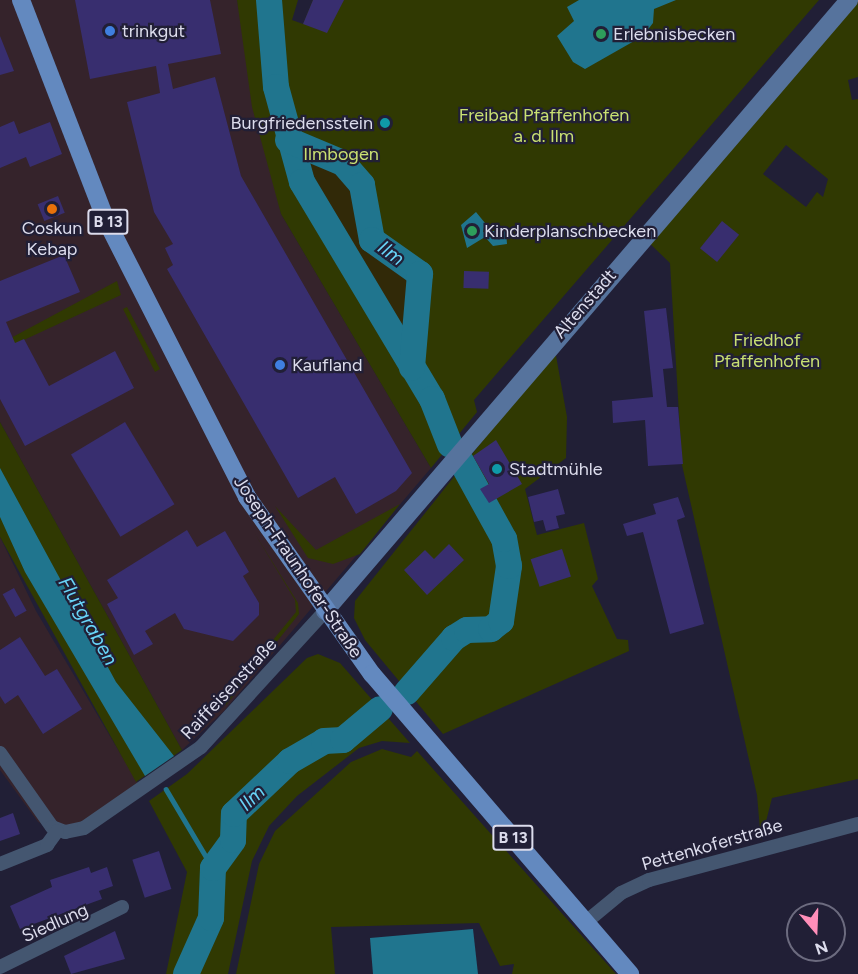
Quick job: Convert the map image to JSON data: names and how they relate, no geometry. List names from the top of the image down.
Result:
{
  "streets": {
    "main road": ["B 13", "Joseph-Fraunhofer-Straße"],
    "street": [
      "Altenstadt",
      "Raiffeisenstraße",
      "Pettenkoferstraße",
      "Siedlung"
    ]
  },
  "crossings": [
    ["Altenstadt", "Joseph-Fraunhofer-Straße"],
    ["Altenstadt", "Raiffeisenstraße"],
    ["Joseph-Fraunhofer-Straße", "Raiffeisenstraße"],
    ["Joseph-Fraunhofer-Straße", "Pettenkoferstraße"]
  ],
  "water": ["Ilm", "Flutgraben"],
  "parks": ["Freibad Pfaffenhofen a. d. Ilm", "Ilmbogen", "Friedhof Pfaffenhofen"],
  "places": [
    "trinkgut",
    "Erlebnisbecken",
    "Burgfriedensstein",
    "Coskun Kebap",
    "Kinderplanschbecken",
    "Kaufland",
    "Stadtmühle"
  ],
  "north": "bottom"
}
